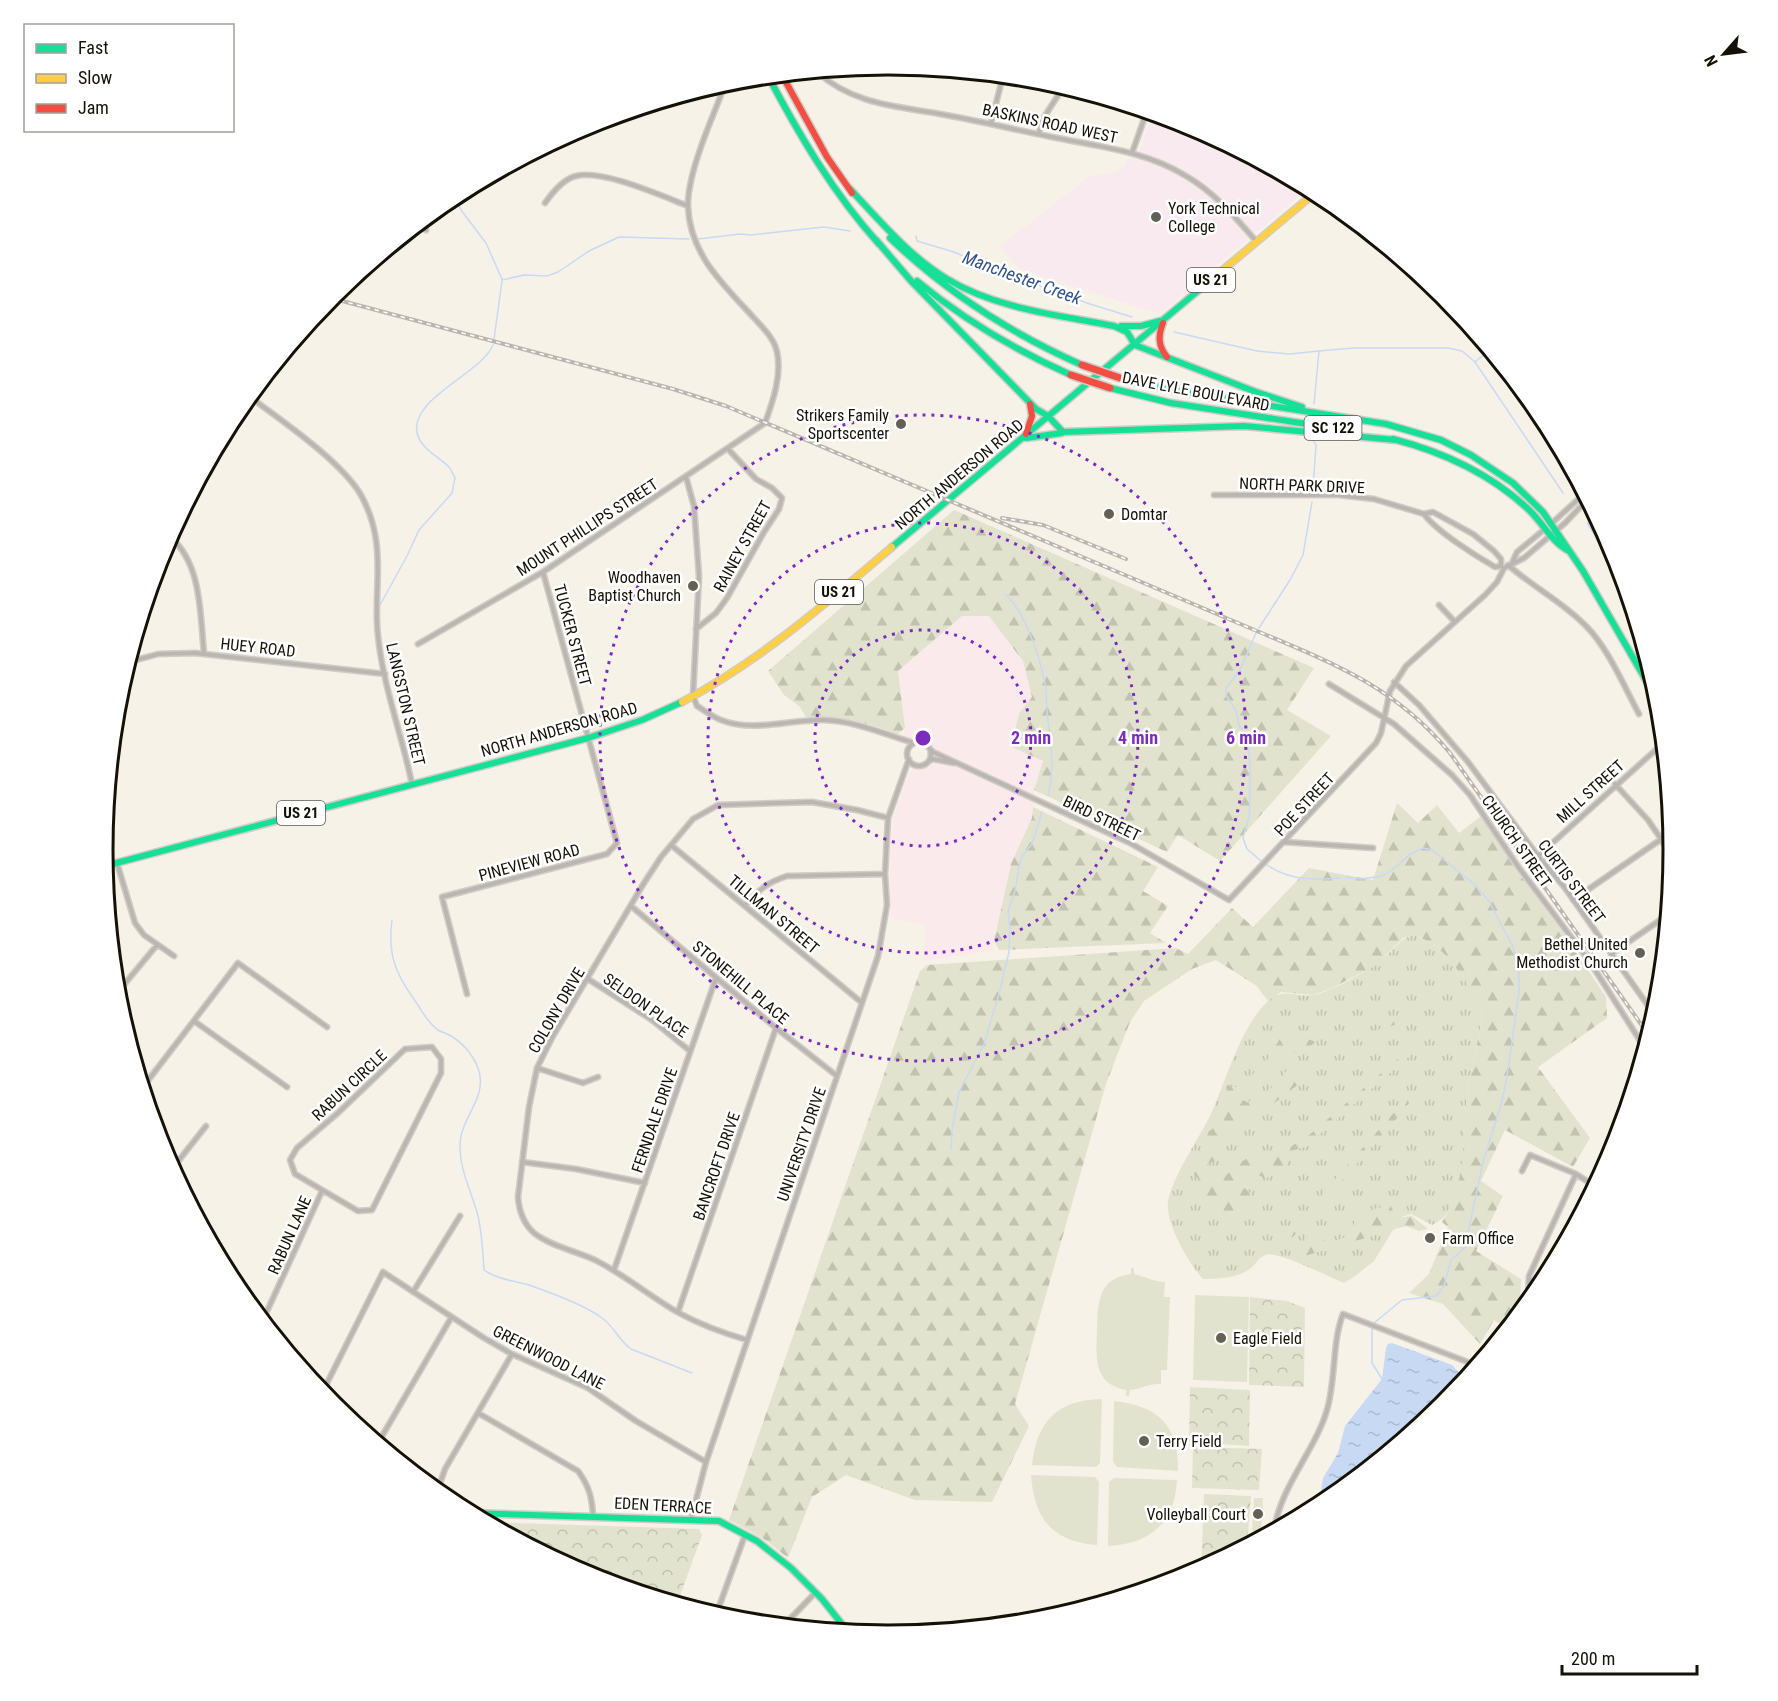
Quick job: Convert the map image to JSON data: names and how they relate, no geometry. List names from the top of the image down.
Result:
{
  "streets": {
    "main road": [
      "US 21",
      "DAVE LYLE BOULEVARD",
      "SC 122",
      "NORTH ANDERSON ROAD",
      "EDEN TERRACE"
    ],
    "street": [
      "BASKINS ROAD WEST",
      "NORTH PARK DRIVE",
      "MOUNT PHILLIPS STREET",
      "RAINEY STREET",
      "TUCKER STREET",
      "HUEY ROAD",
      "LANGSTON STREET",
      "MILL STREET",
      "POE STREET",
      "BIRD STREET",
      "CHURCH STREET",
      "PINEVIEW ROAD",
      "CURTIS STREET",
      "TILLMAN STREET",
      "STONEHILL PLACE",
      "SELDON PLACE",
      "COLONY DRIVE",
      "RABUN CIRCLE",
      "FERNDALE DRIVE",
      "UNIVERSITY DRIVE",
      "BANCROFT DRIVE",
      "RABUN LANE",
      "GREENWOOD LANE"
    ]
  },
  "crossings": [
    ["BASKINS ROAD WEST", "US 21"],
    ["US 21", "NORTH ANDERSON ROAD"],
    ["DAVE LYLE BOULEVARD", "POE STREET"],
    ["NORTH ANDERSON ROAD", "TUCKER STREET"],
    ["NORTH ANDERSON ROAD", "LANGSTON STREET"],
    ["NORTH ANDERSON ROAD", "BIRD STREET"],
    ["NORTH PARK DRIVE", "POE STREET"],
    ["MOUNT PHILLIPS STREET", "RAINEY STREET"],
    ["MOUNT PHILLIPS STREET", "TUCKER STREET"],
    ["TUCKER STREET", "PINEVIEW ROAD"],
    ["HUEY ROAD", "LANGSTON STREET"],
    ["MILL STREET", "CURTIS STREET"],
    ["POE STREET", "BIRD STREET"],
    ["POE STREET", "CHURCH STREET"],
    ["POE STREET", "CURTIS STREET"],
    ["BIRD STREET", "UNIVERSITY DRIVE"],
    ["TILLMAN STREET", "COLONY DRIVE"],
    ["TILLMAN STREET", "UNIVERSITY DRIVE"],
    ["STONEHILL PLACE", "COLONY DRIVE"],
    ["STONEHILL PLACE", "FERNDALE DRIVE"],
    ["STONEHILL PLACE", "UNIVERSITY DRIVE"],
    ["STONEHILL PLACE", "BANCROFT DRIVE"],
    ["SELDON PLACE", "COLONY DRIVE"],
    ["SELDON PLACE", "FERNDALE DRIVE"],
    ["COLONY DRIVE", "FERNDALE DRIVE"],
    ["COLONY DRIVE", "UNIVERSITY DRIVE"],
    ["COLONY DRIVE", "BANCROFT DRIVE"],
    ["RABUN CIRCLE", "RABUN LANE"],
    ["UNIVERSITY DRIVE", "GREENWOOD LANE"],
    ["UNIVERSITY DRIVE", "EDEN TERRACE"]
  ],
  "water": ["Manchester Creek"],
  "places": [
    "York Technical College",
    "Strikers Family Sportscenter",
    "Domtar",
    "Woodhaven Baptist Church",
    "Bethel United Methodist Church",
    "Farm Office",
    "Eagle Field",
    "Terry Field",
    "Volleyball Court"
  ],
  "legend": ["Fast", "Slow", "Jam"],
  "scale_bar": "200 m",
  "north": "bottom left",
  "rings": ["2 min", "4 min", "6 min"]
}
